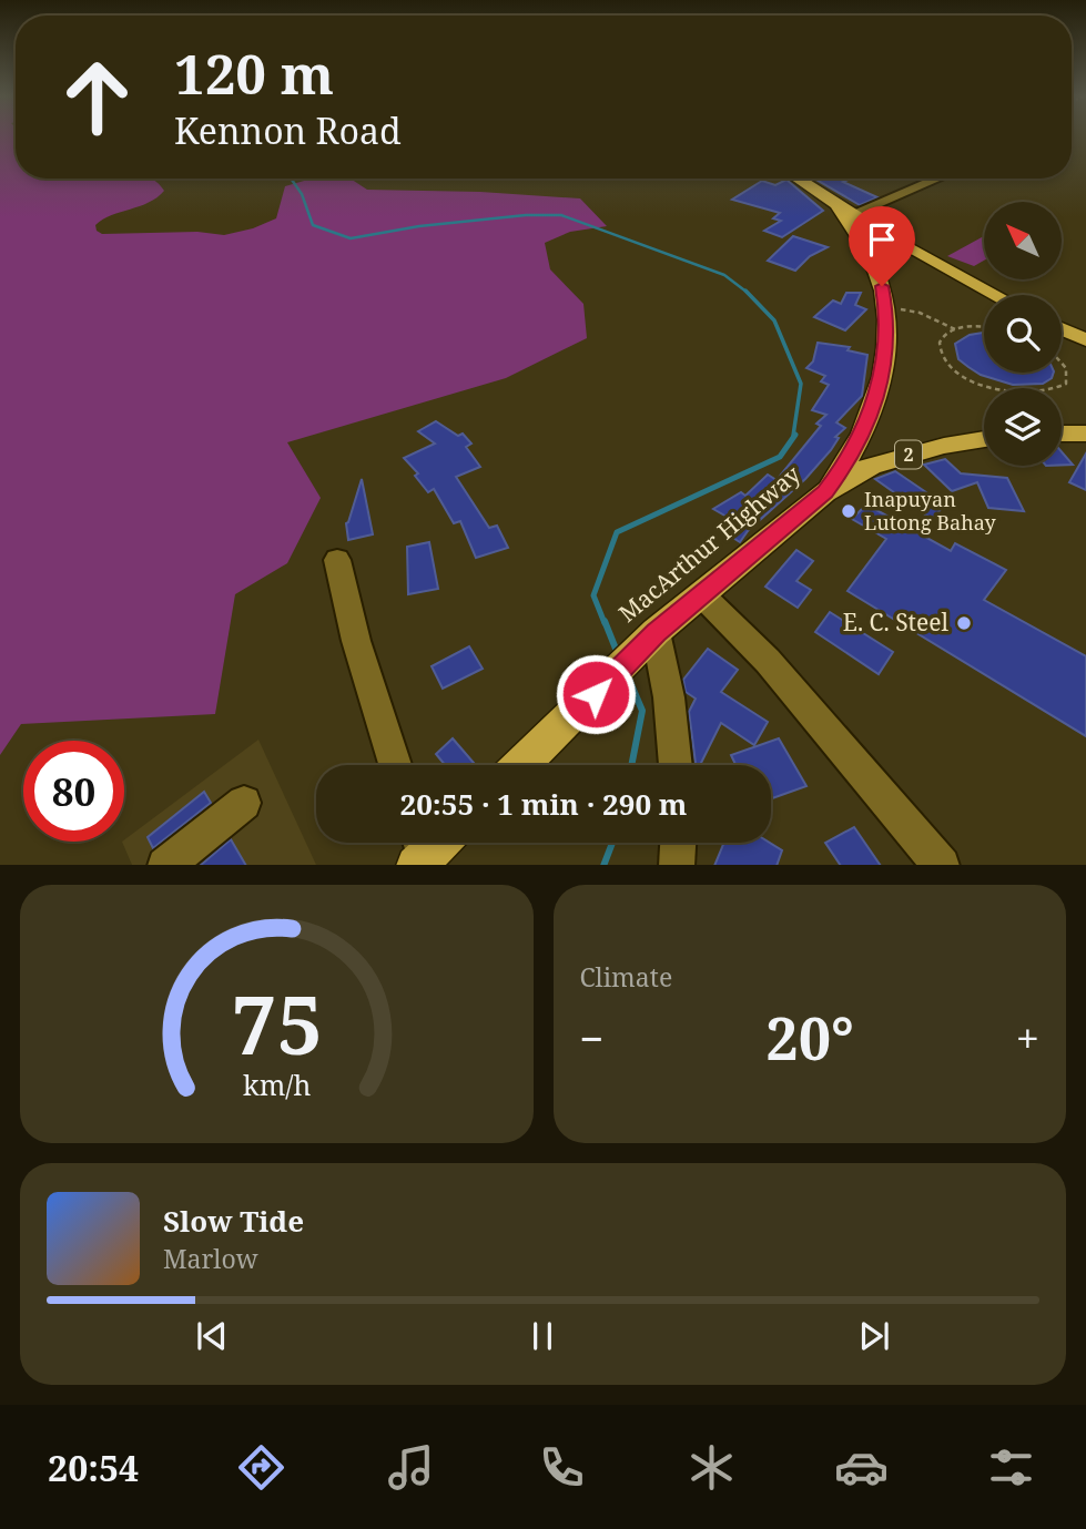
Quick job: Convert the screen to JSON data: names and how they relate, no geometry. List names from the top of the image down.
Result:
{
  "streets": {
    "highway": ["2", "MacArthur Highway"]
  },
  "places": ["Inapuyan Lutong Bahay", "E. C. Steel"],
  "north": "top left",
  "page": {
    "turn": ["120 m", "Kennon Road"],
    "limit": "80",
    "trip": "20:55 · 1 min · 290 m",
    "tile": "Climate",
    "heat": ["−", "20°", "+"],
    "song": ["Slow Tide", "Marlow"],
    "tabs": "20:54",
    "gauge": ["75", "km/h"]
  }
}
